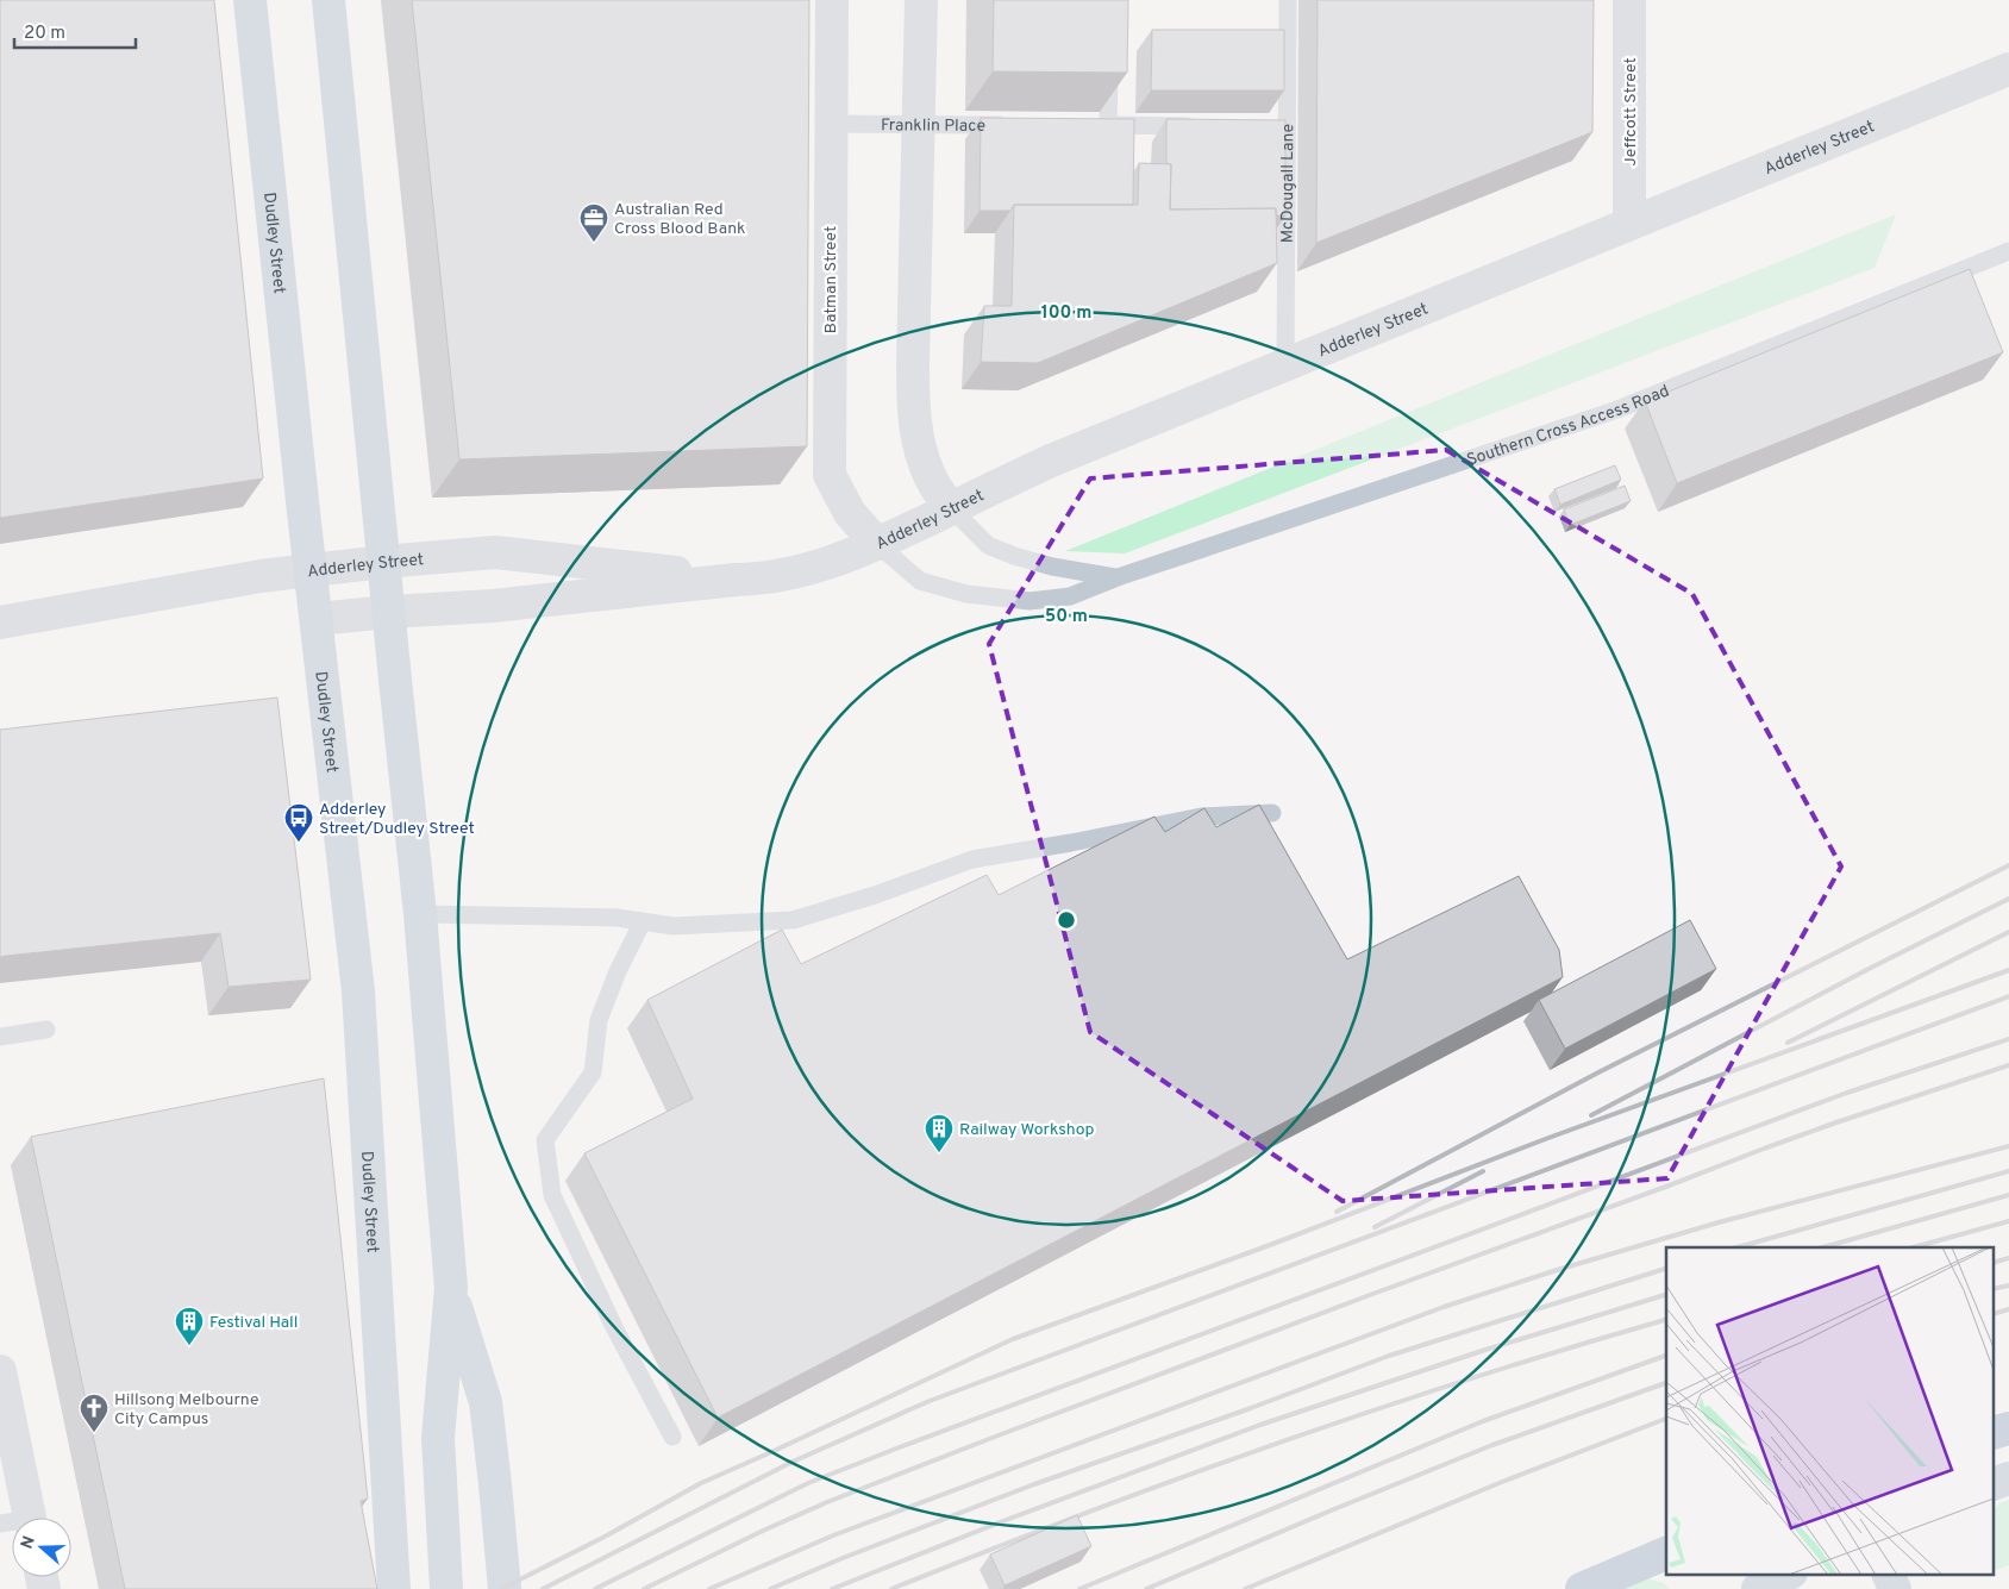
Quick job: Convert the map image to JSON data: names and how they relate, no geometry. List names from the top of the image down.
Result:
{
  "streets": {
    "main road": ["Dudley Street"],
    "street": ["Jeffcott Street", "Adderley Street", "Batman Street"],
    "lane": ["Franklin Place", "McDougall Lane", "Southern Cross Access Road"]
  },
  "crossings": [
    ["Jeffcott Street", "Adderley Street"],
    ["Franklin Place", "Batman Street"],
    ["Adderley Street", "McDougall Lane"],
    ["Adderley Street", "Dudley Street"],
    ["Adderley Street", "Batman Street"],
    ["Adderley Street", "Southern Cross Access Road"],
    ["Batman Street", "Southern Cross Access Road"]
  ],
  "places": {
    "office": ["Australian Red Cross Blood Bank"],
    "bus stop": ["Adderley Street/Dudley Street"],
    "building": ["Railway Workshop", "Festival Hall"],
    "church": ["Hillsong Melbourne City Campus"]
  },
  "scale_bar": "20 m",
  "north": "left",
  "rings": ["100 m", "50 m"]
}
